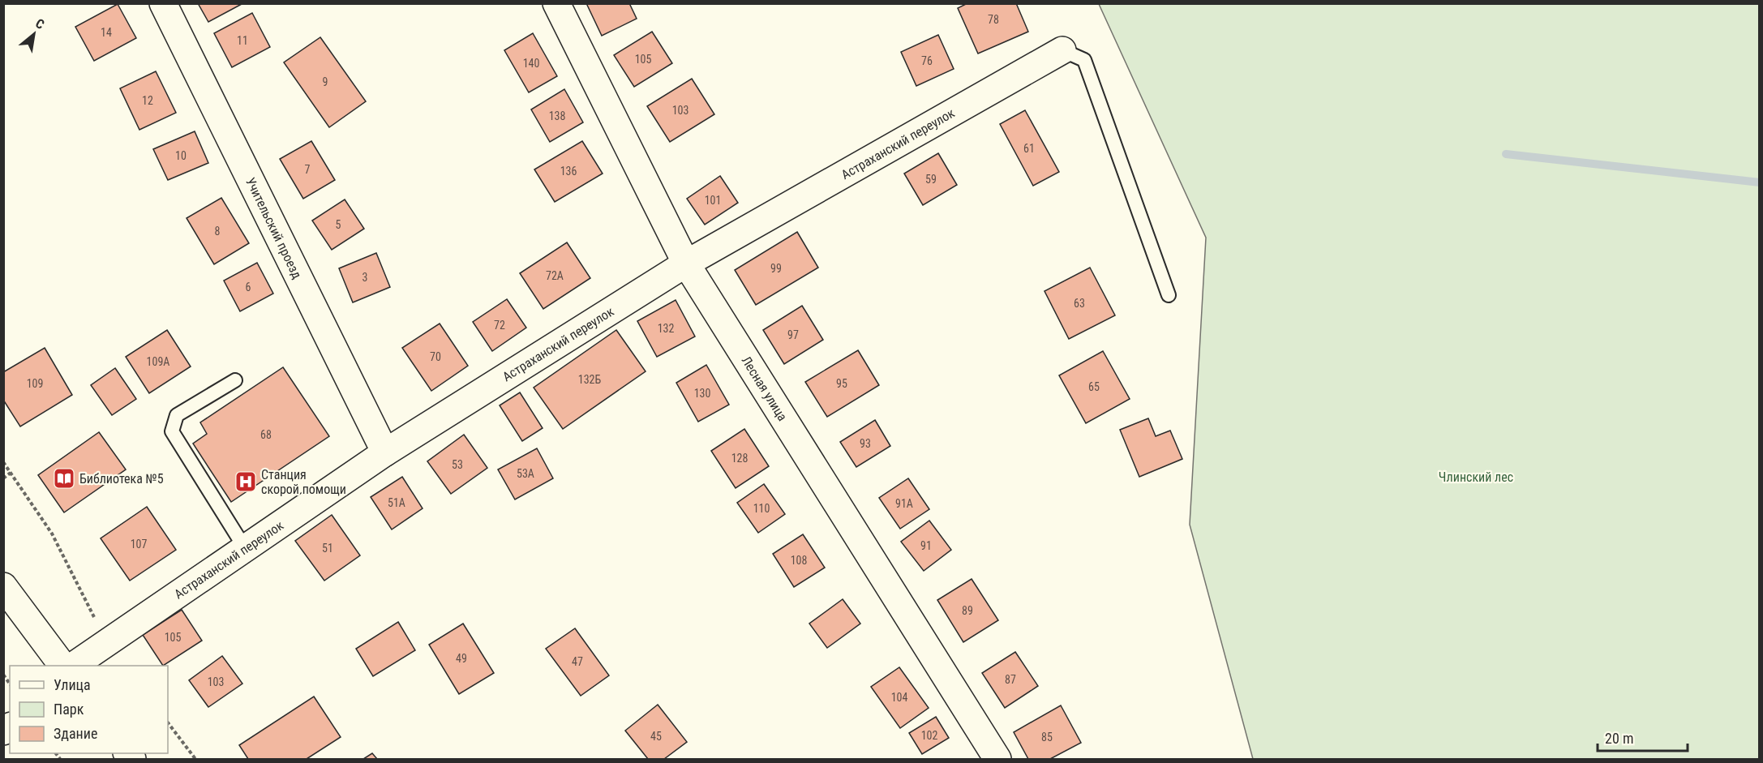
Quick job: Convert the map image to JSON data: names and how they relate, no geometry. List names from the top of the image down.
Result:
{
  "streets": {
    "street": ["Астраханский переулок", "Учительский проезд", "Лесная улица"]
  },
  "crossings": [
    ["Астраханский переулок", "Учительский проезд"],
    ["Астраханский переулок", "Лесная улица"]
  ],
  "parks": ["Члинский лес"],
  "places": {
    "library": ["Библиотека №5"],
    "hospital": ["Станция скорой помощи"]
  },
  "house_numbers": [
    "78",
    "14",
    "11",
    "105",
    "76",
    "140",
    "9",
    "12",
    "103",
    "138",
    "61",
    "10",
    "7",
    "136",
    "59",
    "101",
    "5",
    "8",
    "99",
    "72А",
    "3",
    "6",
    "63",
    "72",
    "132",
    "97",
    "70",
    "109А",
    "132Б",
    "109",
    "95",
    "65",
    "130",
    "68",
    "93",
    "128",
    "53",
    "53А",
    "51А",
    "91А",
    "110",
    "107",
    "91",
    "51",
    "108",
    "89",
    "105",
    "49",
    "47",
    "87",
    "103",
    "104",
    "102",
    "45",
    "85"
  ],
  "legend": ["Улица", "Парк", "Здание"],
  "scale_bar": "20 m",
  "north": "top right"
}
